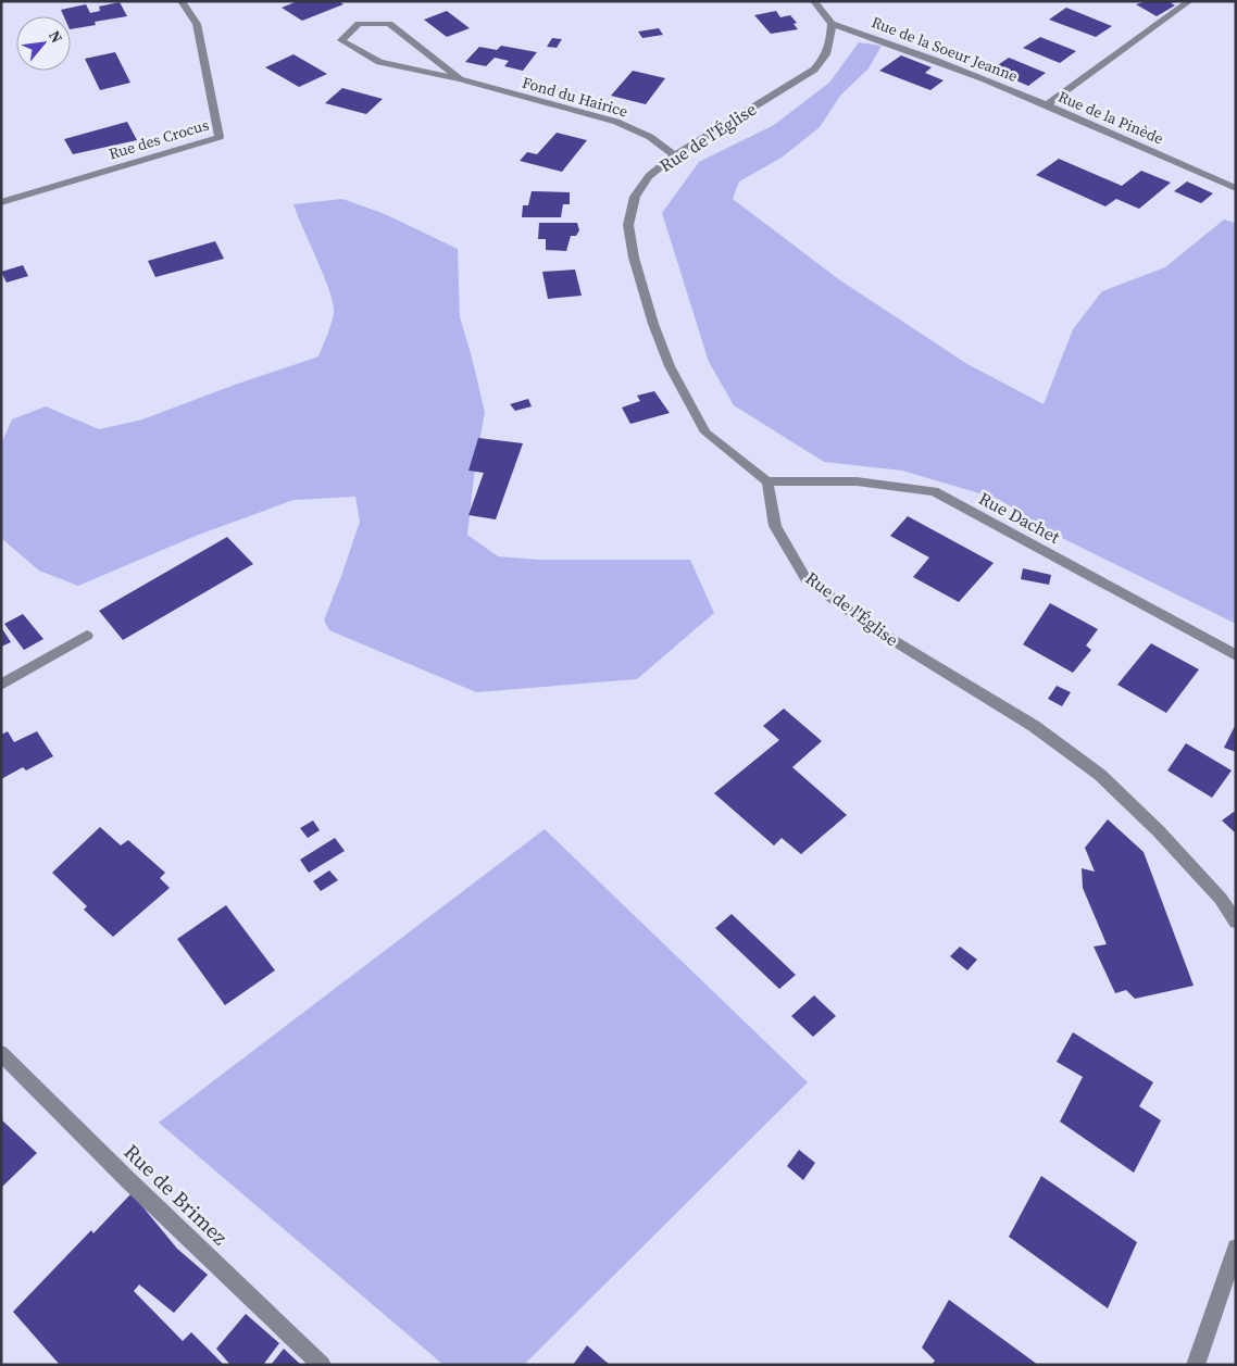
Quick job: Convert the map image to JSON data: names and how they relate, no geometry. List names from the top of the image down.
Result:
{
  "streets": {
    "street": [
      "Rue de la Soeur Jeanne",
      "Fond du Hairice",
      "Rue de la Pinède",
      "Rue de l'Église",
      "Rue des Crocus",
      "Rue Dachet",
      "Rue de Brimez"
    ]
  },
  "crossings": [
    ["Rue de la Soeur Jeanne", "Rue de la Pinède"],
    ["Rue de la Soeur Jeanne", "Rue de l'Église"],
    ["Fond du Hairice", "Rue de l'Église"],
    ["Rue de l'Église", "Rue Dachet"]
  ],
  "north": "top right"
}
